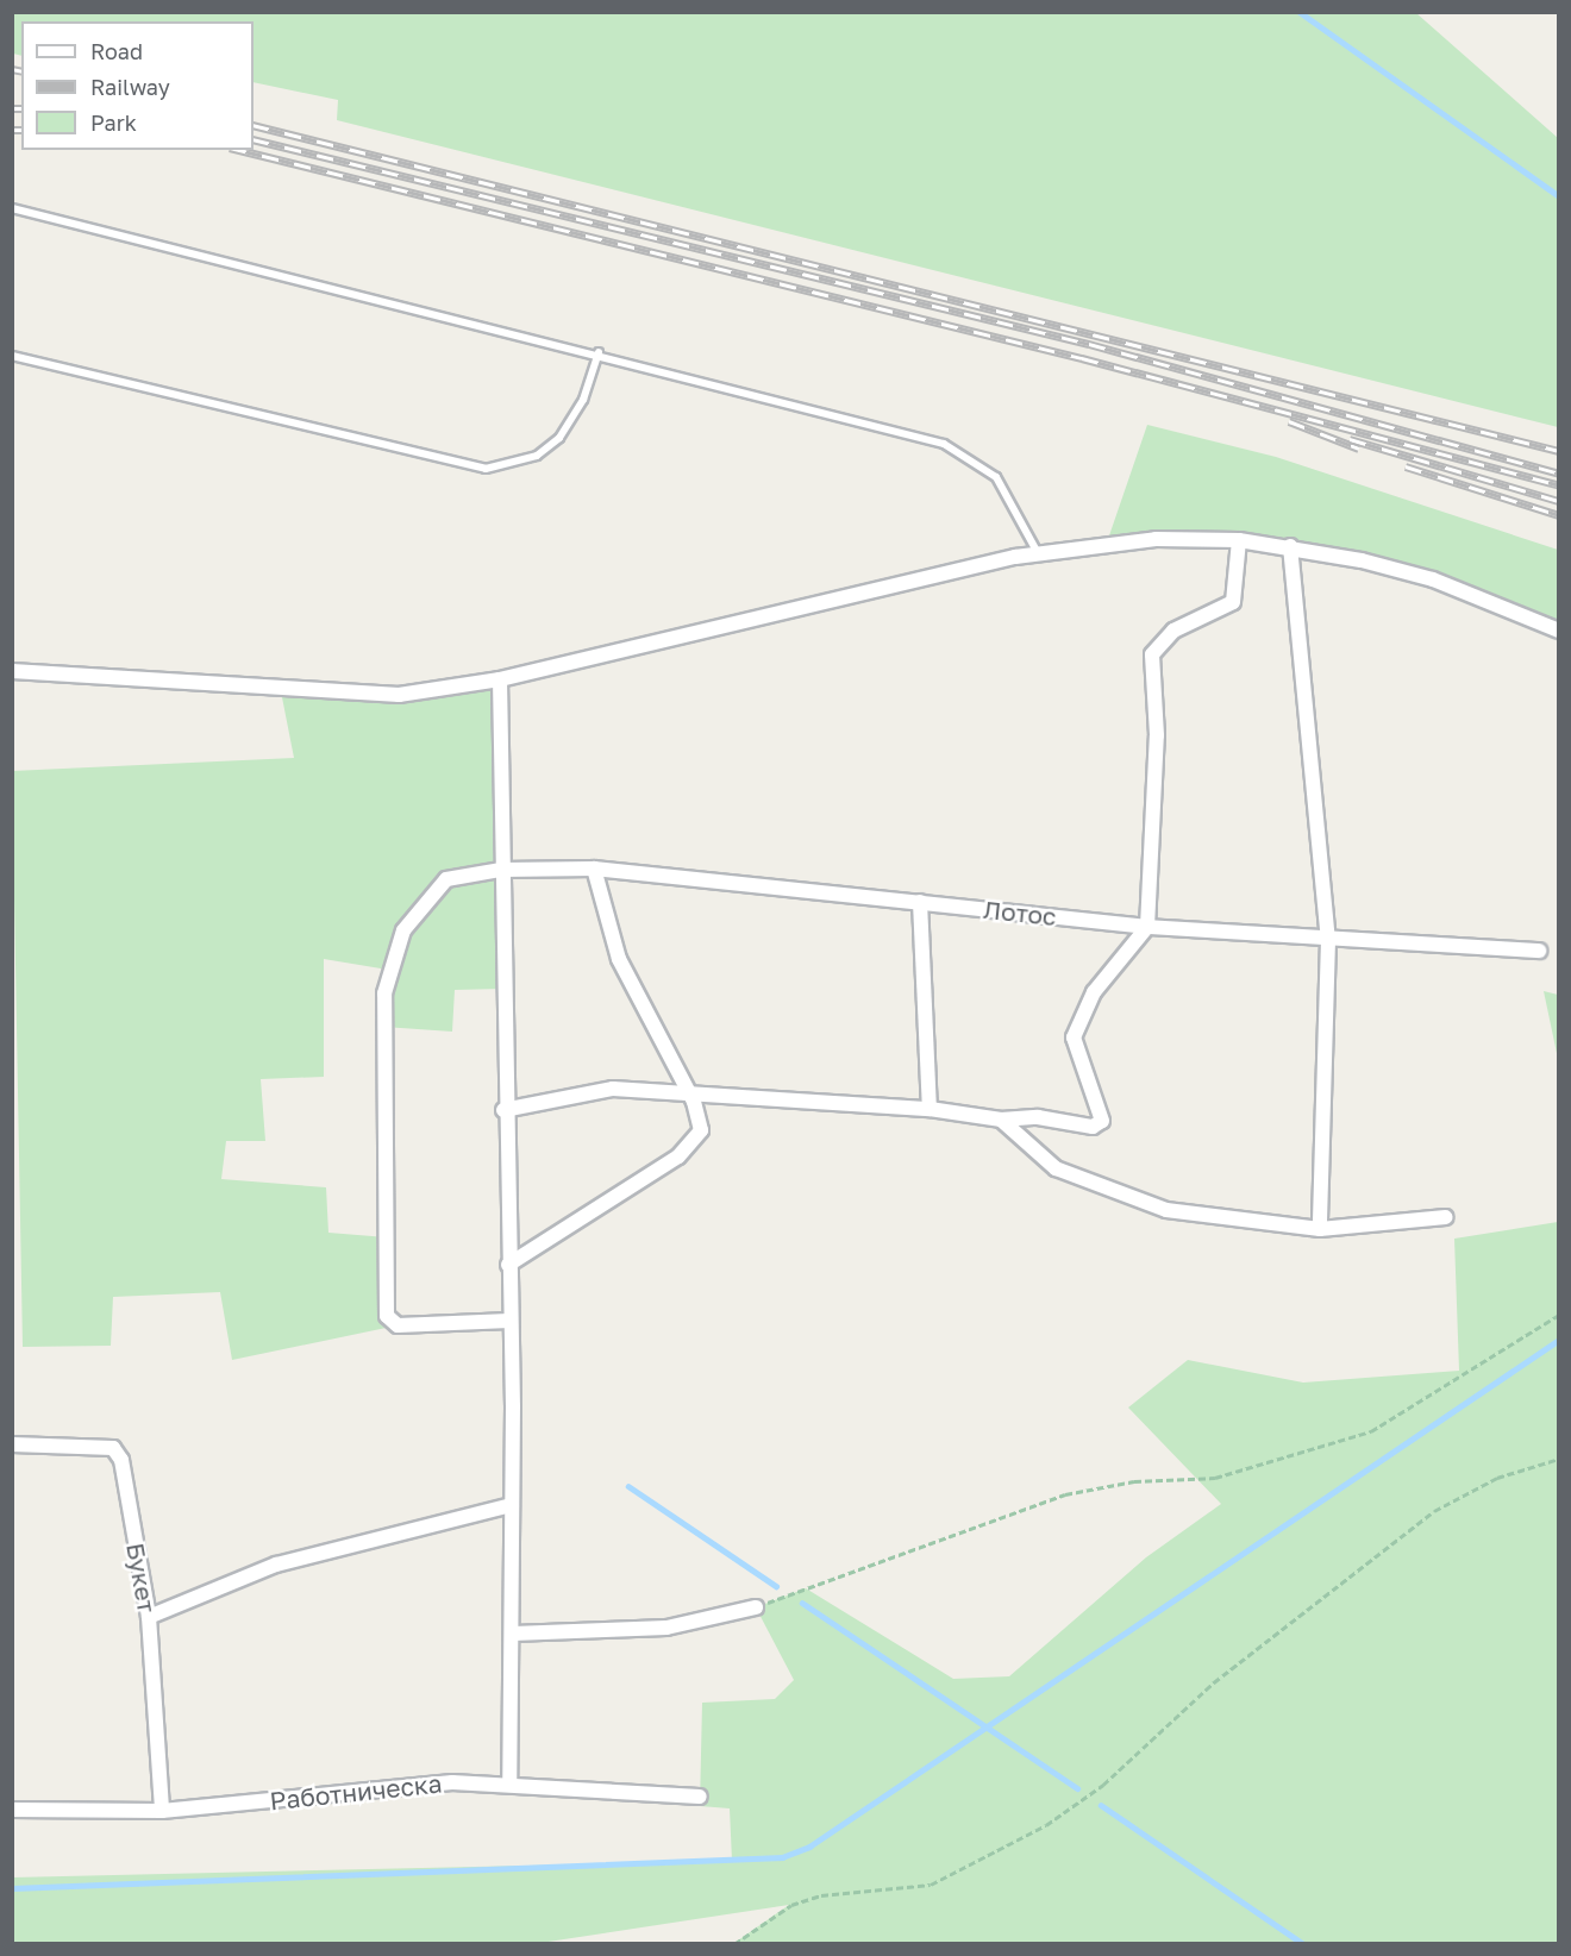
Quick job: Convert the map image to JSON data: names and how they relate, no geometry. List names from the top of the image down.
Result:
{
  "streets": {
    "street": ["Лотос", "Букет", "Работническа"]
  },
  "crossings": [
    ["Букет", "Работническа"]
  ],
  "legend": ["Road", "Railway", "Park"]
}
